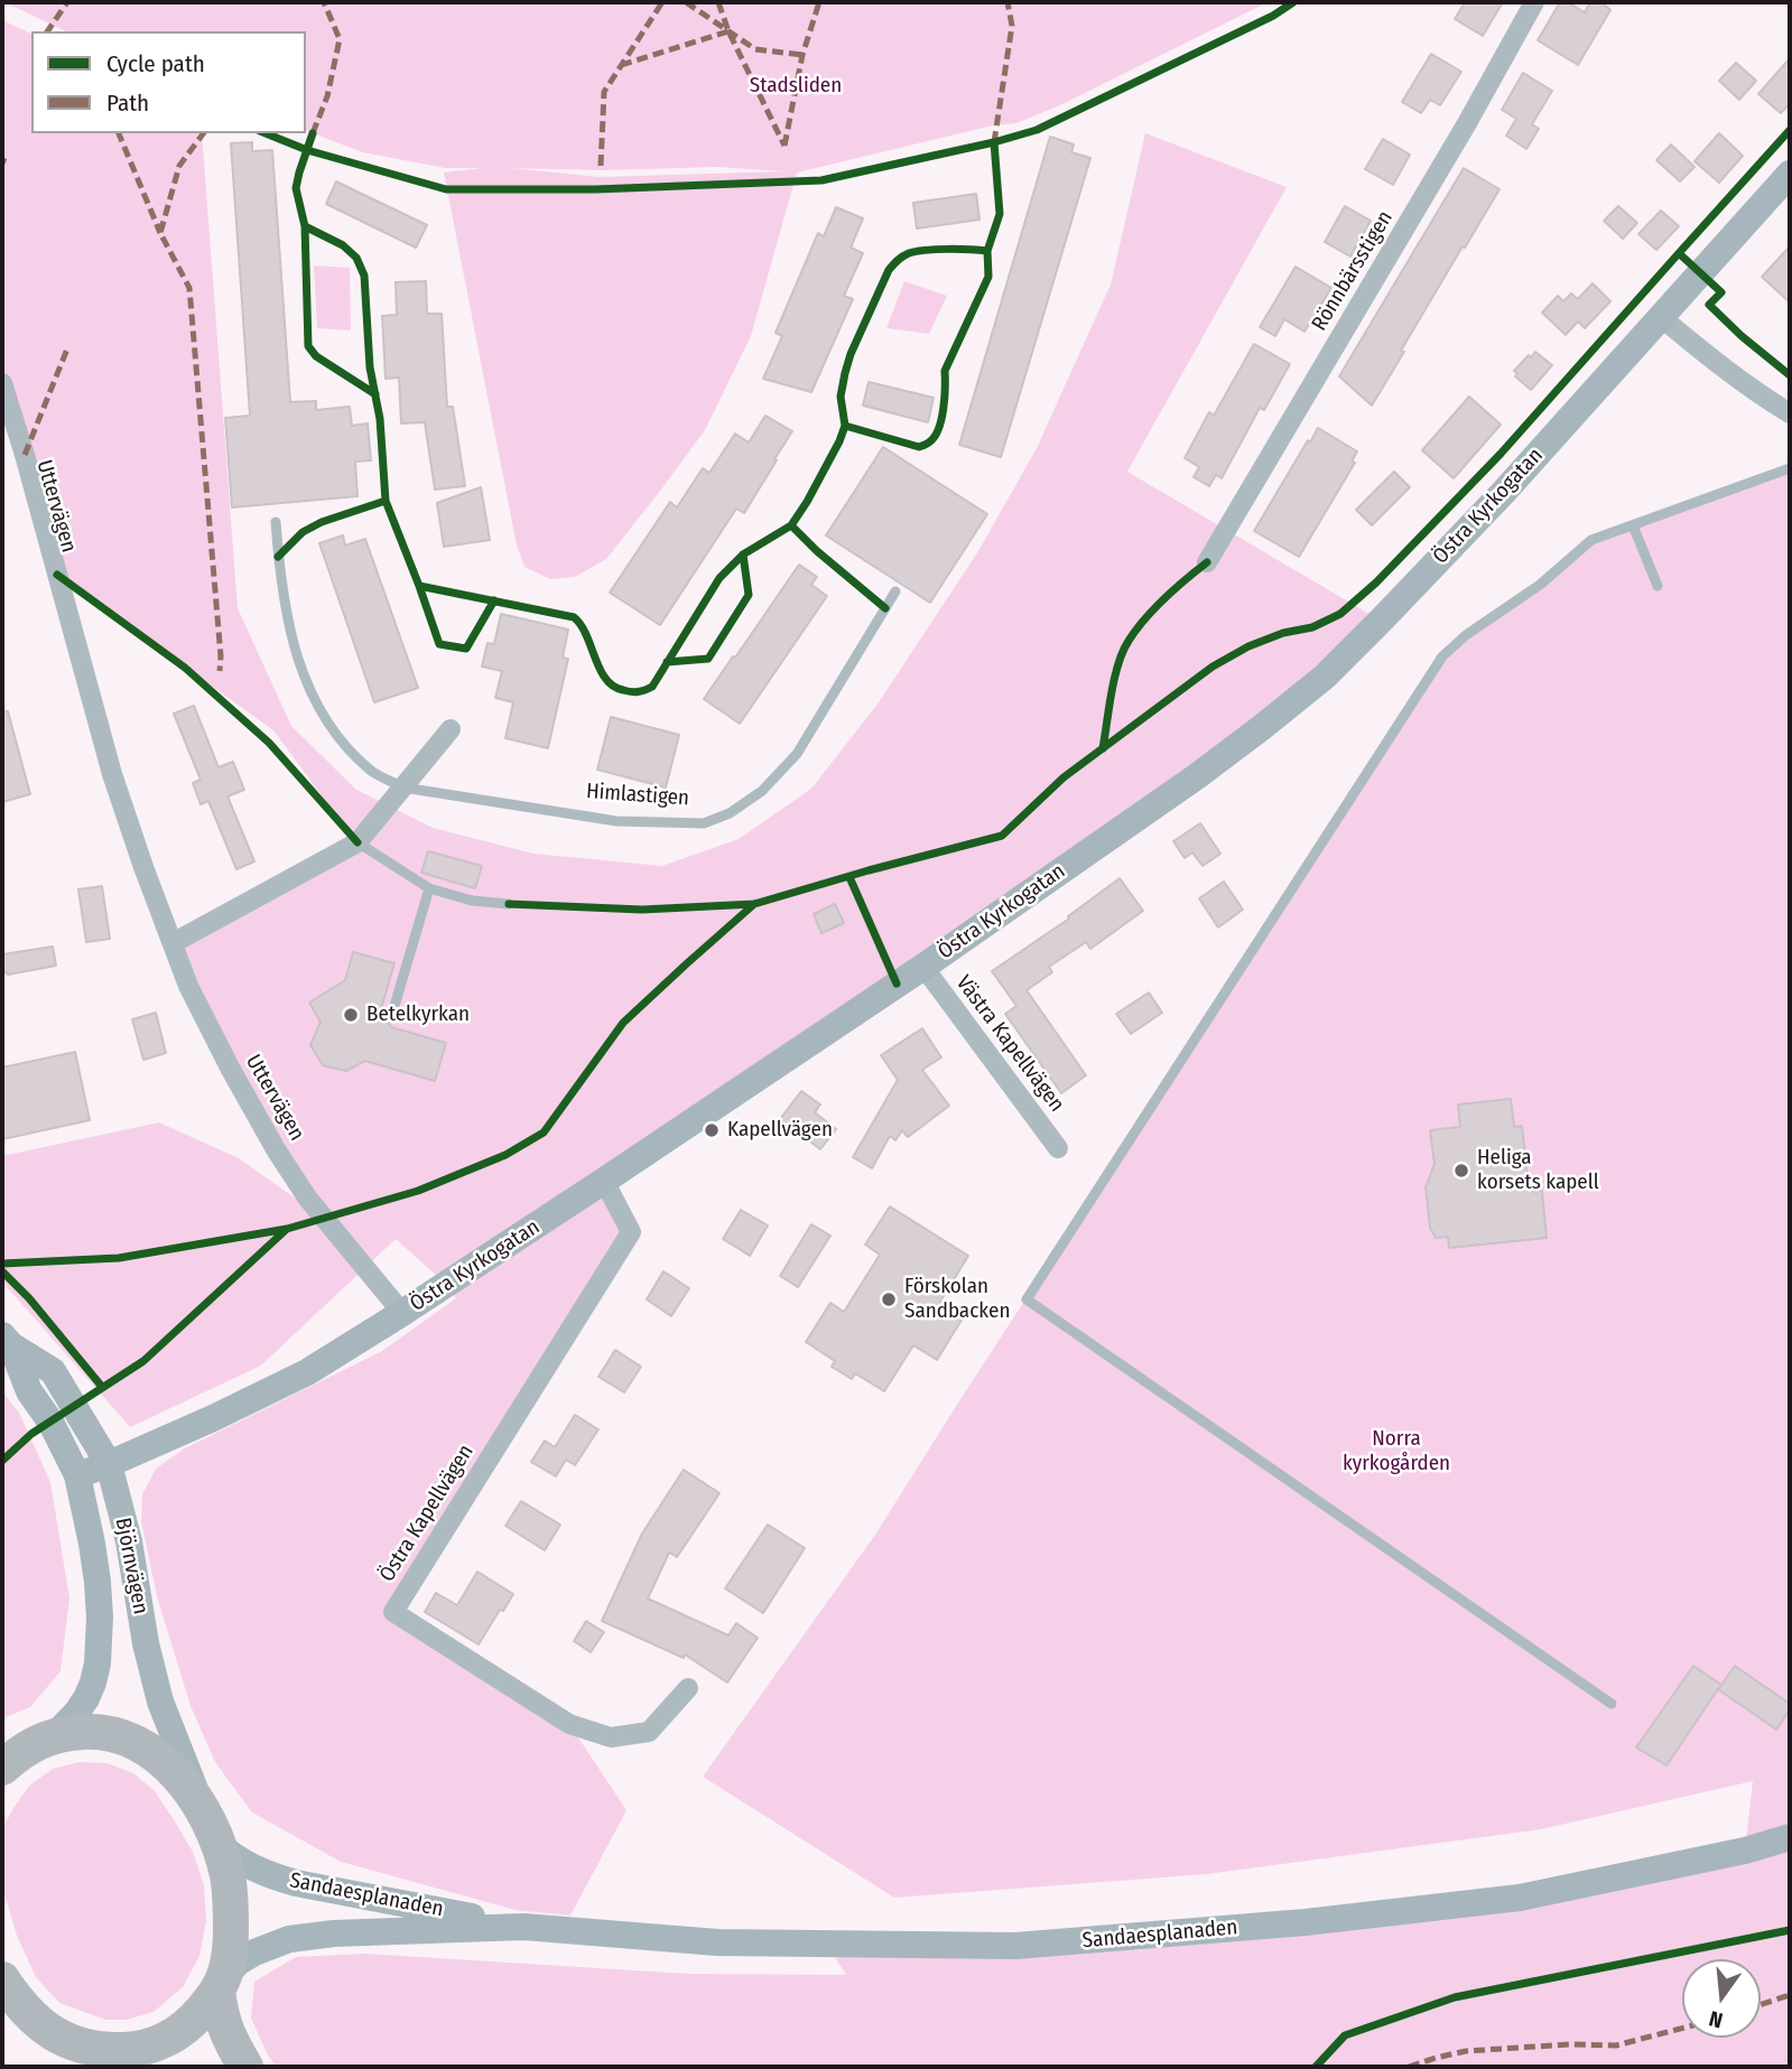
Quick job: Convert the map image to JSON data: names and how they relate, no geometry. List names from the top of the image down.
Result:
{
  "streets": {
    "street": [
      "Rönnbärsstigen",
      "Uttervägen",
      "Östra Kyrkogatan",
      "Västra Kapellvägen",
      "Östra Kapellvägen",
      "Björnvägen",
      "Sandaesplanaden"
    ],
    "lane": ["Himlastigen"]
  },
  "crossings": [
    ["Uttervägen", "Östra Kyrkogatan"],
    ["Östra Kyrkogatan", "Västra Kapellvägen"],
    ["Östra Kyrkogatan", "Östra Kapellvägen"],
    ["Östra Kyrkogatan", "Björnvägen"],
    ["Björnvägen", "Sandaesplanaden"]
  ],
  "parks": ["Stadsliden", "Norra kyrkogården"],
  "places": [
    "Betelkyrkan",
    "Kapellvägen",
    "Heliga korsets kapell",
    "Förskolan Sandbacken"
  ],
  "legend": ["Cycle path", "Path"],
  "north": "bottom"
}
